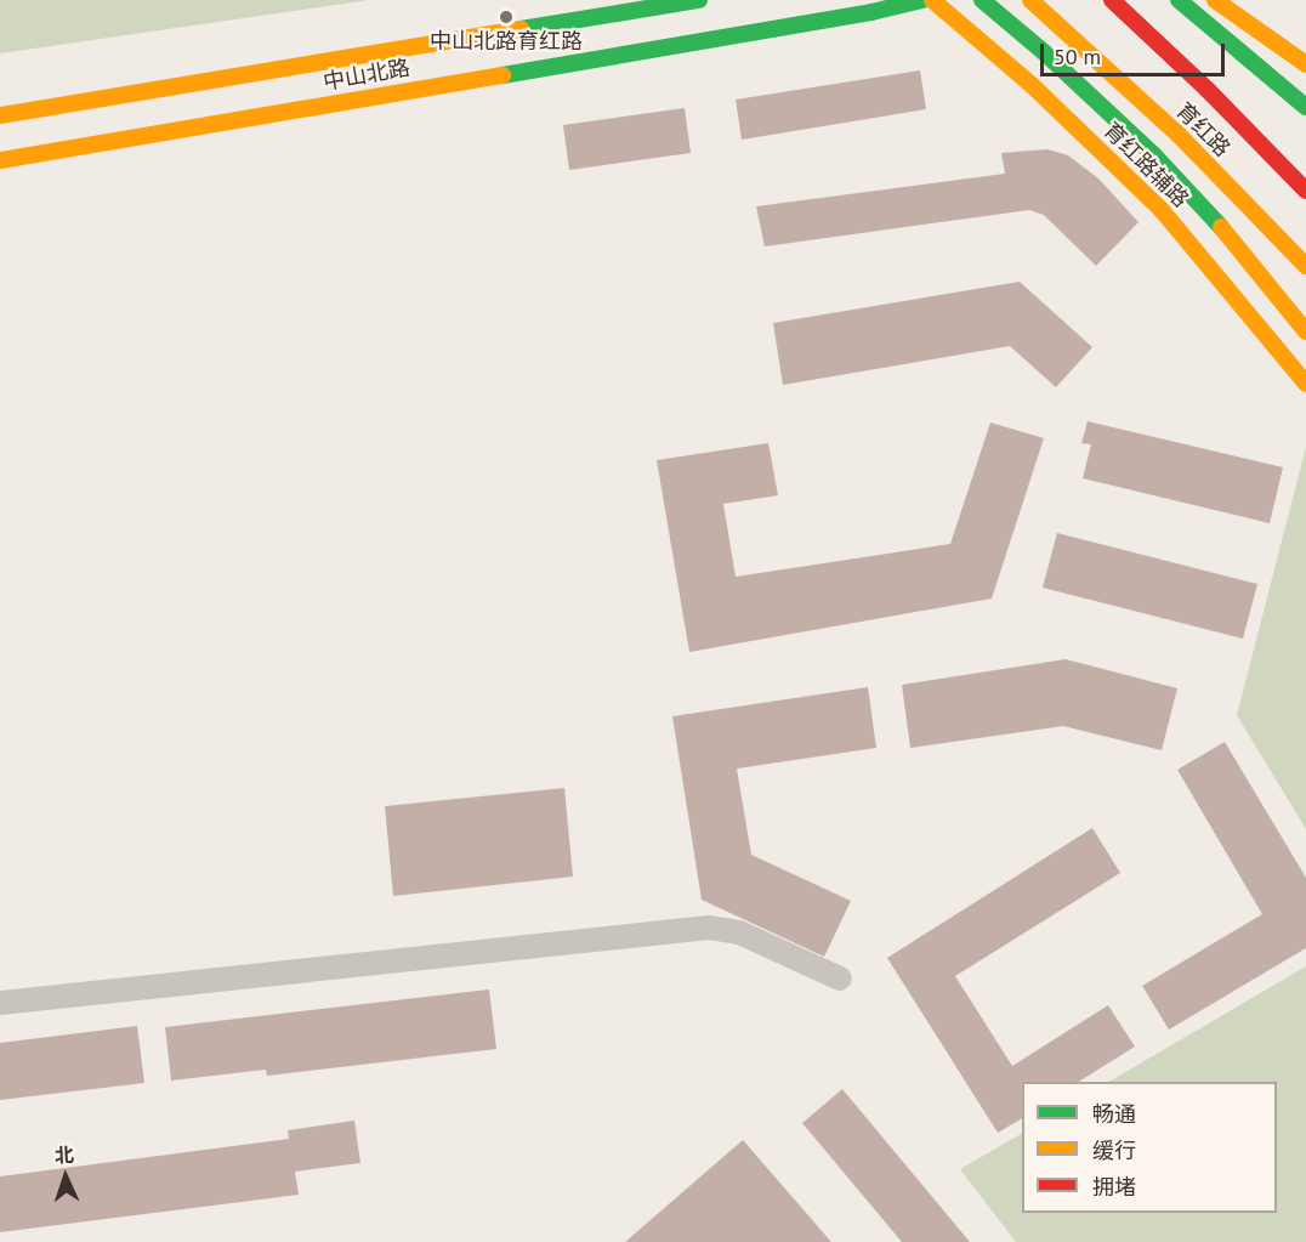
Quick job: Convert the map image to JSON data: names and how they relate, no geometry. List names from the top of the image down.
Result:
{
  "streets": {
    "main road": ["中山北路", "育红路", "育红路辅路"]
  },
  "crossings": [
    ["中山北路", "育红路辅路"]
  ],
  "places": ["中山北路育红路"],
  "legend": ["畅通", "缓行", "拥堵"],
  "scale_bar": "50 m",
  "north": "top"
}
